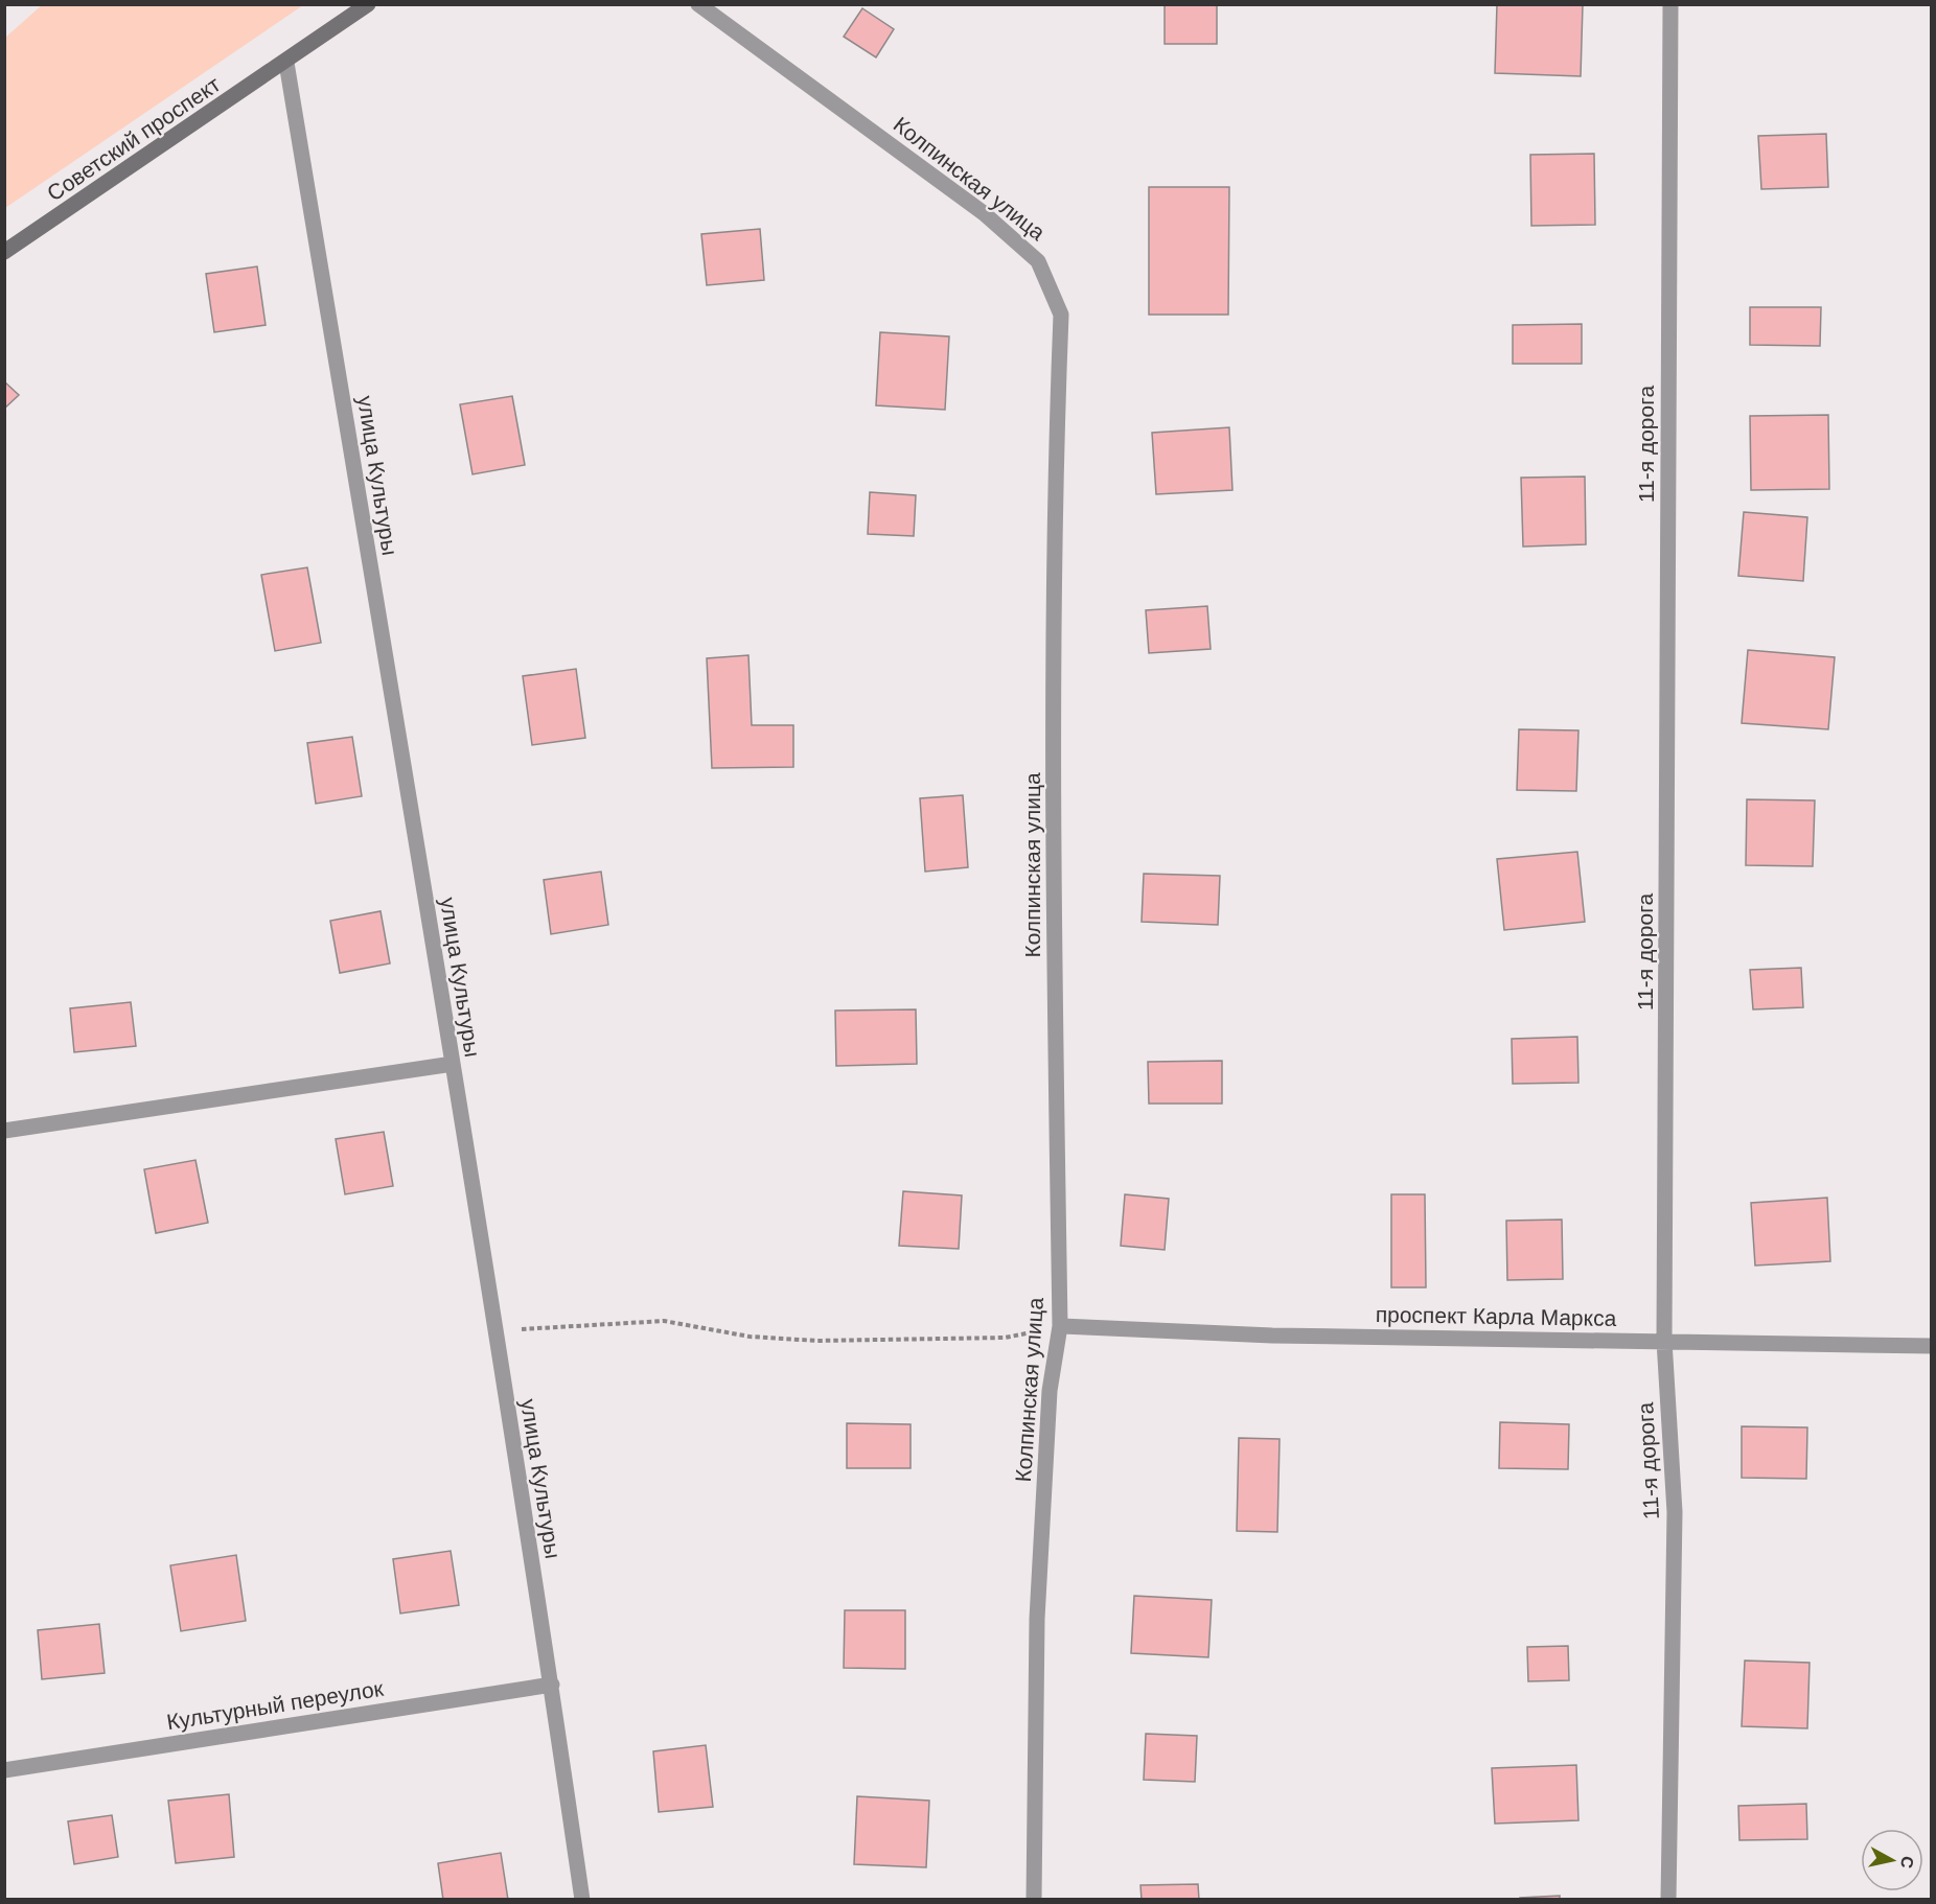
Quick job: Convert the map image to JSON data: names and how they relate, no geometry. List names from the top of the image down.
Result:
{
  "streets": {
    "street": [
      "Советский проспект",
      "Колпинская улица",
      "11-я дорога",
      "улица Культуры",
      "проспект Карла Маркса",
      "Культурный переулок"
    ]
  },
  "crossings": [
    ["Советский проспект", "улица Культуры"],
    ["Колпинская улица", "проспект Карла Маркса"],
    ["11-я дорога", "проспект Карла Маркса"],
    ["улица Культуры", "Культурный переулок"]
  ],
  "north": "right"
}
